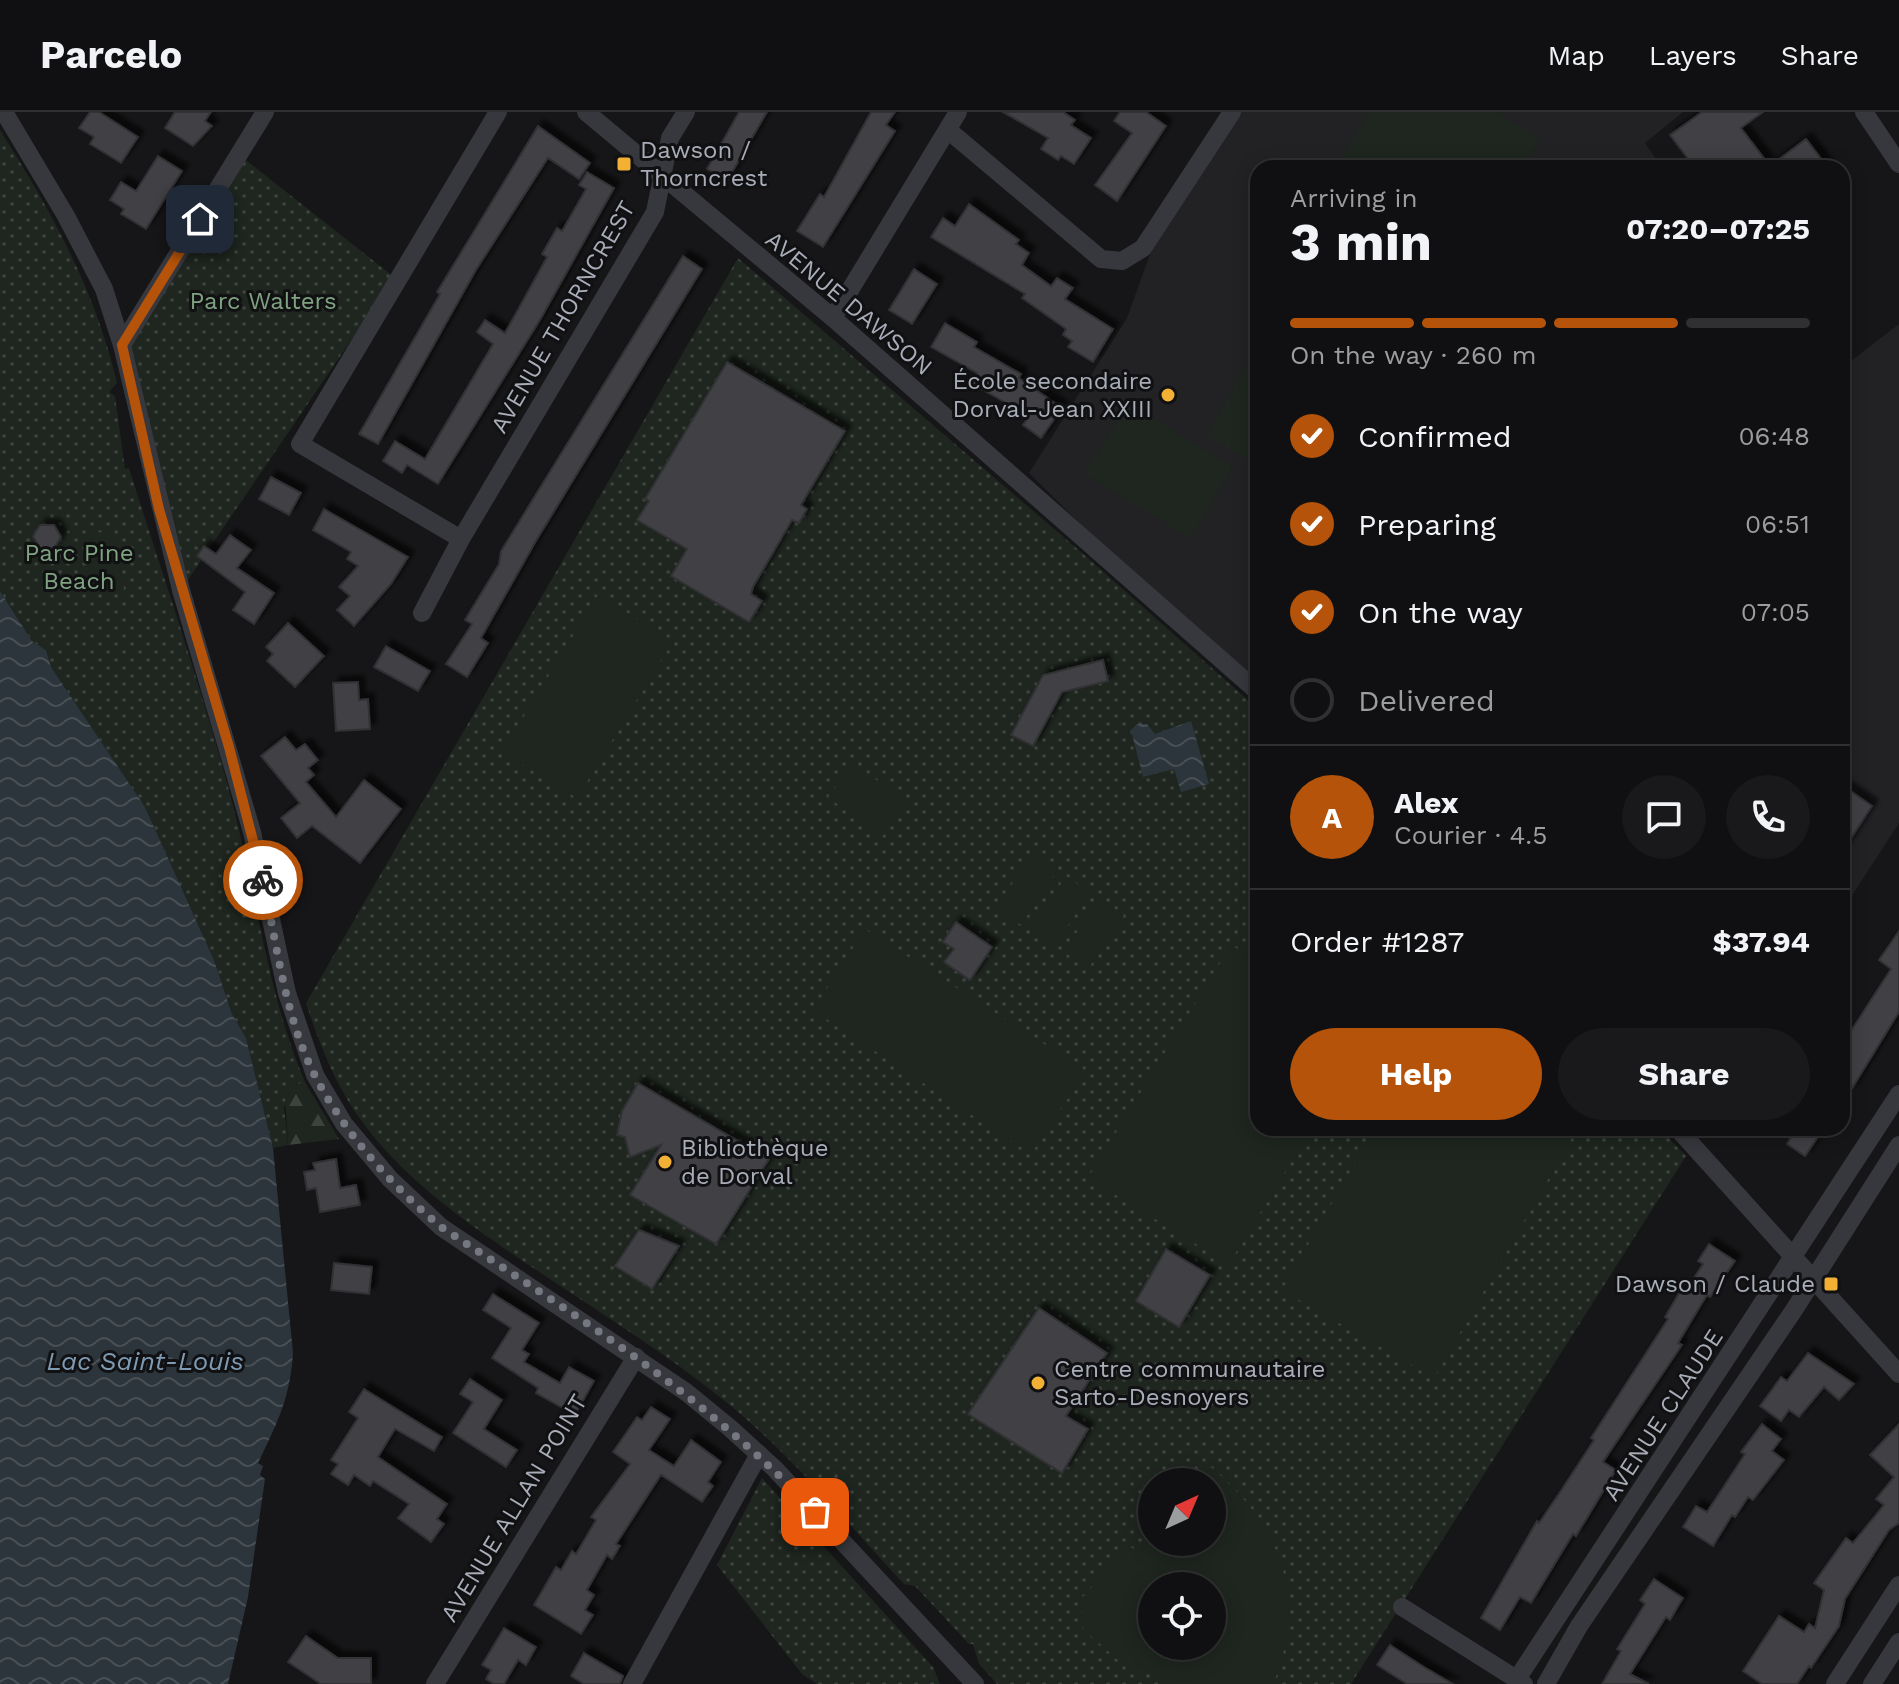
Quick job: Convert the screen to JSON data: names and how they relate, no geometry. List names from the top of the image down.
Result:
{
  "streets": {
    "street": [
      "AVENUE DAWSON",
      "AVENUE THORNCREST",
      "AVENUE CLAUDE",
      "AVENUE ALLAN POINT"
    ]
  },
  "crossings": [
    ["AVENUE DAWSON", "AVENUE THORNCREST"]
  ],
  "water": ["Lac Saint-Louis"],
  "parks": ["Parc Walters", "Parc Pine Beach"],
  "places": {
    "transit": ["Dawson / Thorncrest", "Dawson / Claude"],
    "other": ["École secondaire Dorval-Jean XXIII", "Bibliothèque de Dorval", "Centre communautaire Sarto-Desnoyers"]
  },
  "north": "top right",
  "page": {
    "header": "Parcelo",
    "nav": ["Map", "Layers", "Share"],
    "heading": ["3 min", "Arriving in", "07:20–07:25"],
    "panel": [
      "Alex",
      "Courier · 4.5",
      "Order #1287",
      "$37.94"
    ],
    "bar": "On the way · 260 m",
    "list": [
      ["Confirmed", "06:48"],
      ["Preparing", "06:51"],
      ["On the way", "07:05"],
      "Delivered"
    ],
    "round": "A",
    "buttons": ["Help", "Share"]
  }
}
